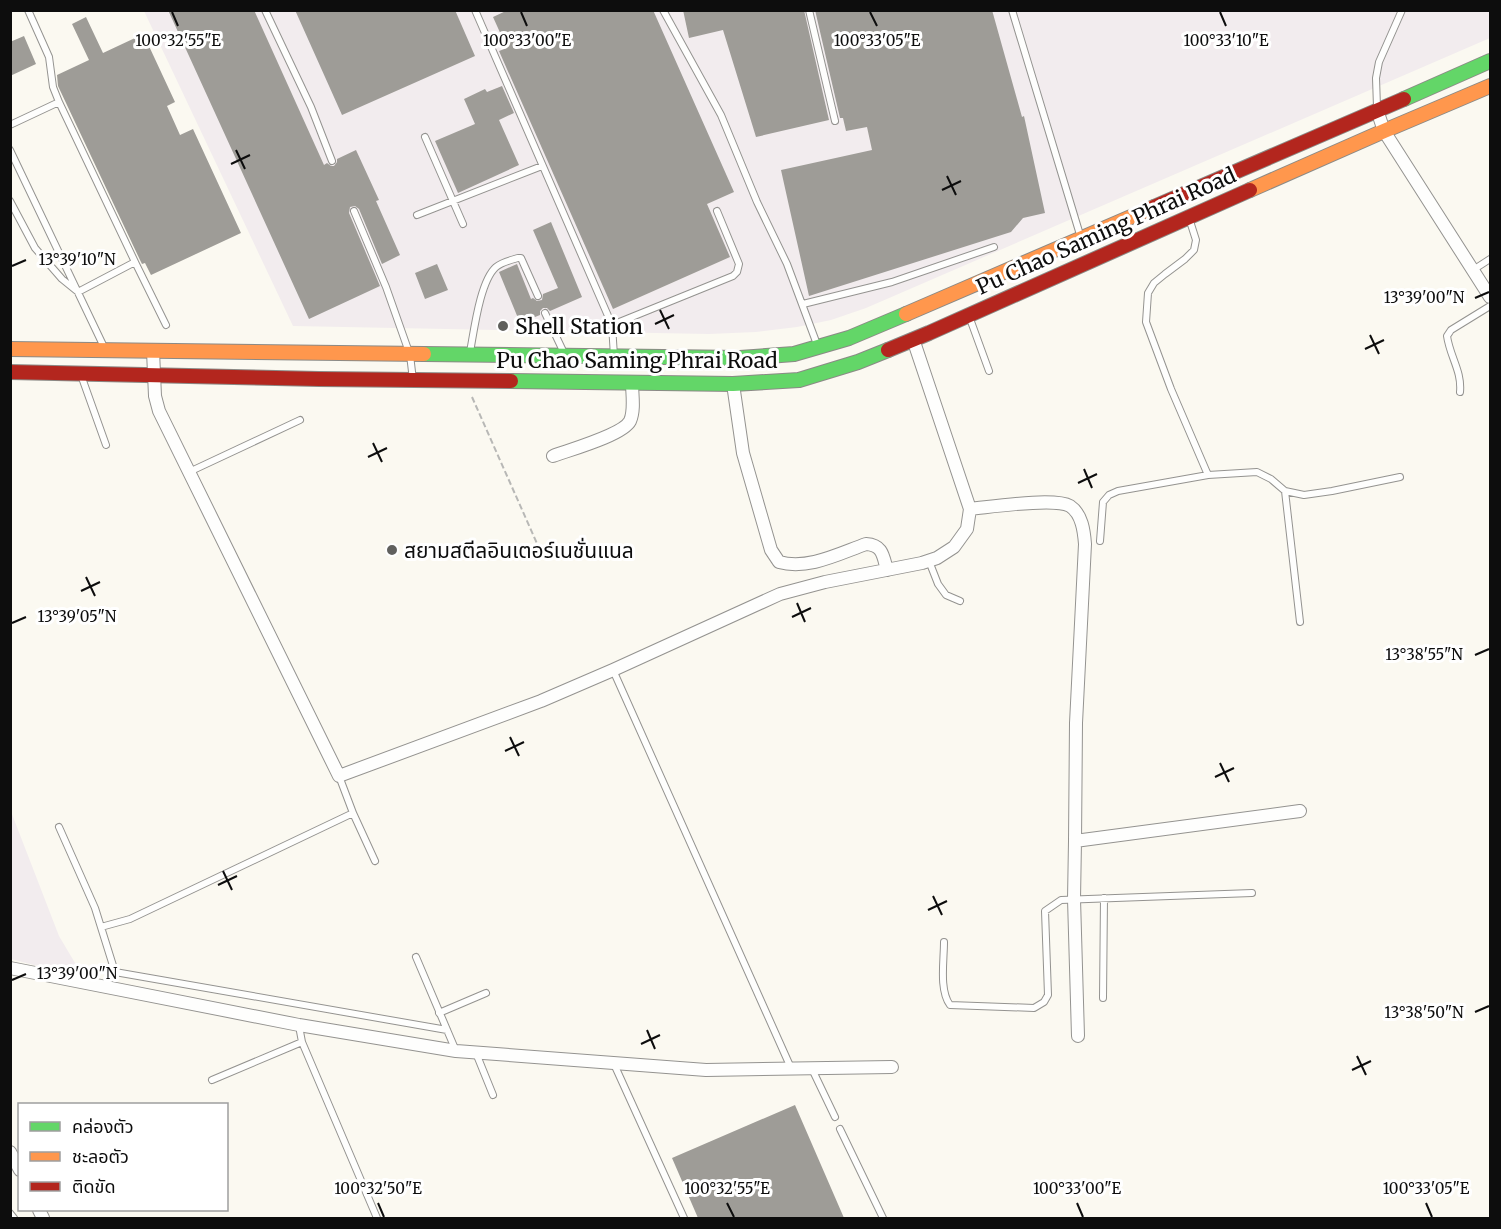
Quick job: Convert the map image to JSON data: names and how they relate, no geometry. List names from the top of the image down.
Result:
{
  "streets": {
    "main road": ["Pu Chao Saming Phrai Road"]
  },
  "places": ["Shell Station", "สยามสตีลอินเตอร์เนชั่นแนล"],
  "legend": ["คล่องตัว", "ชะลอตัว", "ติดขัด"],
  "coordinates": [
    "100°32'55\"E",
    "100°33'00\"E",
    "100°33'05\"E",
    "100°33'10\"E",
    "13°39'10\"N",
    "13°39'00\"N",
    "13°39'05\"N",
    "13°38'55\"N",
    "13°38'50\"N",
    "100°32'50\"E"
  ]
}
